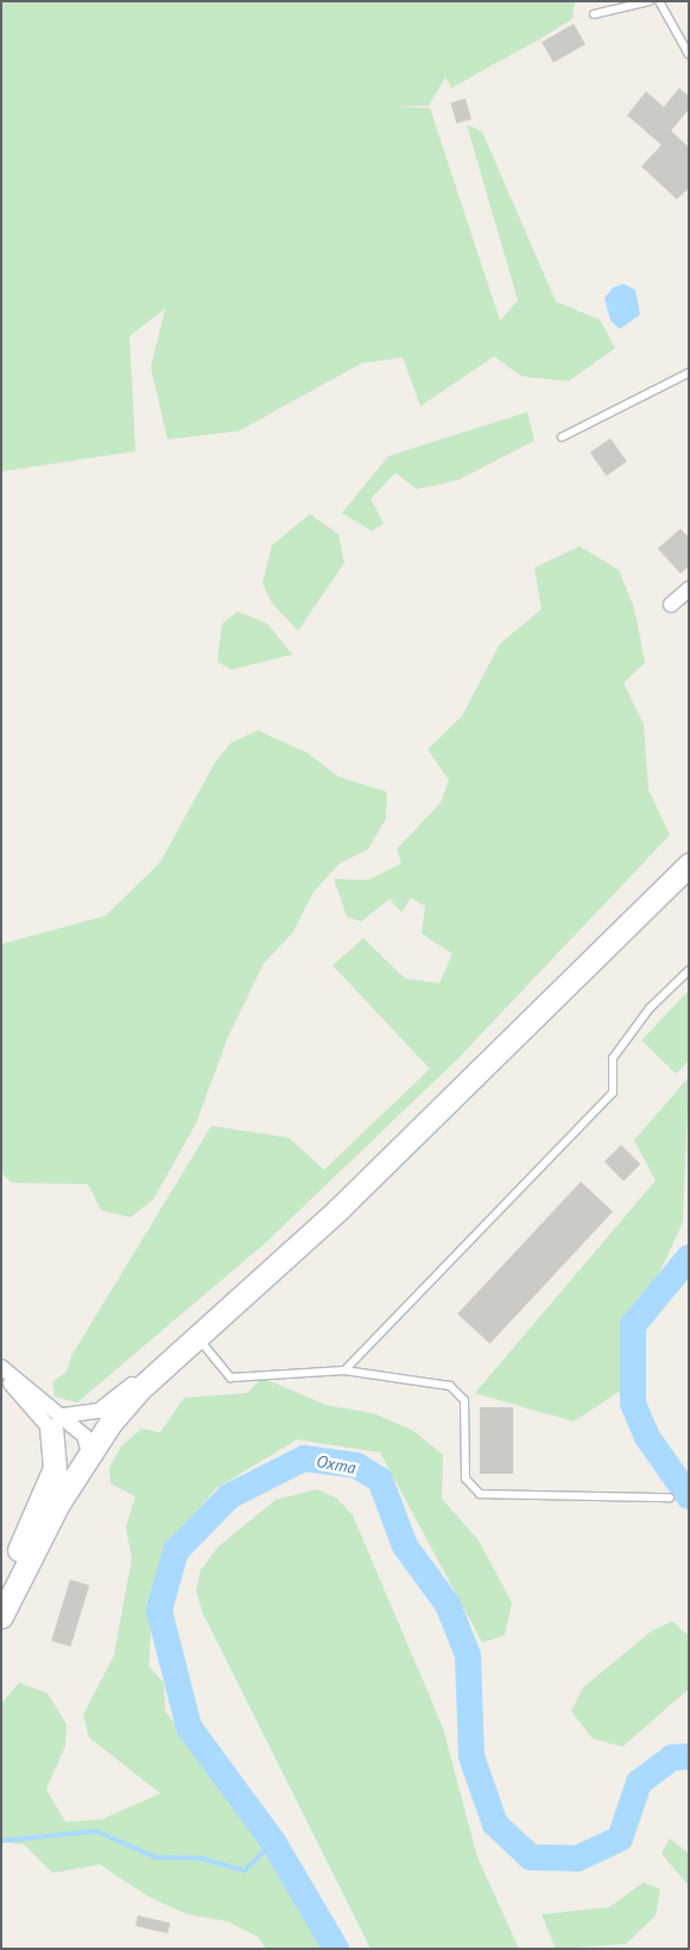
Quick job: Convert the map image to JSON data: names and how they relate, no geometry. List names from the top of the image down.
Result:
{
  "water": ["Охта"]
}
